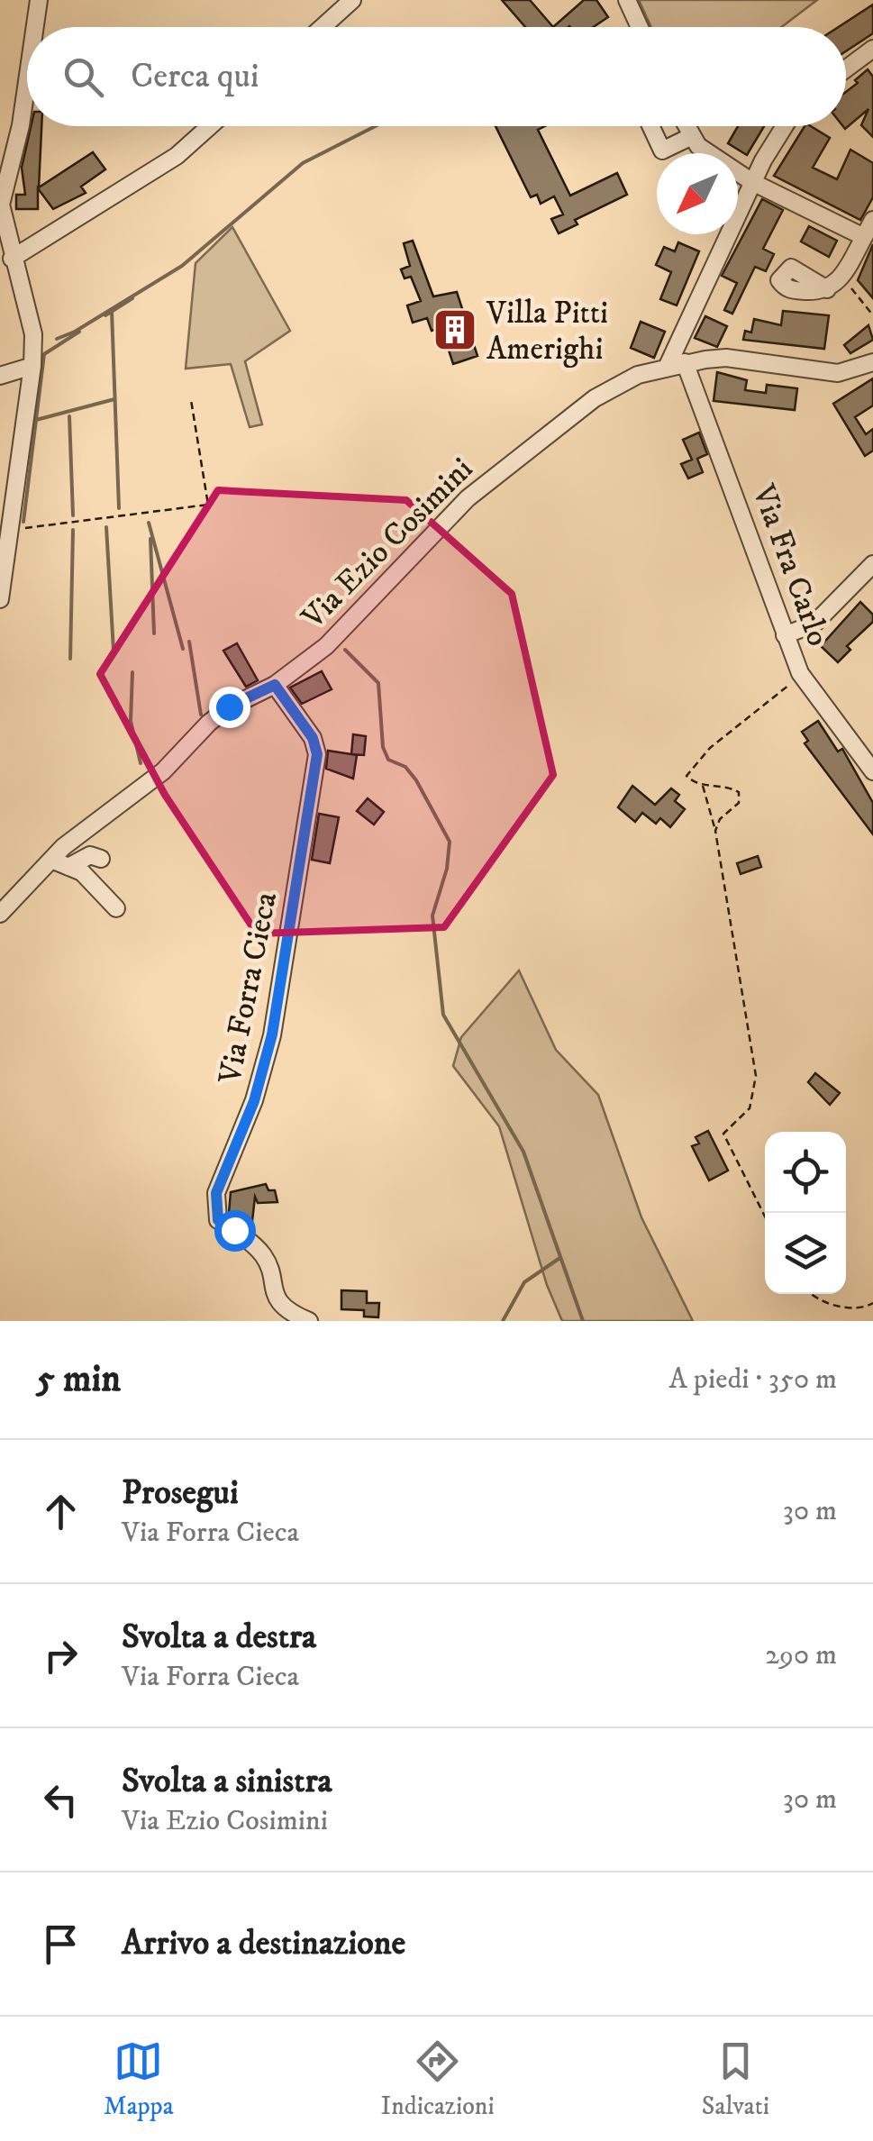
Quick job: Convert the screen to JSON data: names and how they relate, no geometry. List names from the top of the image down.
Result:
{
  "streets": {
    "street": ["Via Ezio Cosimini", "Via Fra Carlo", "Via Forra Cieca"]
  },
  "crossings": [
    ["Via Ezio Cosimini", "Via Fra Carlo"],
    ["Via Ezio Cosimini", "Via Forra Cieca"]
  ],
  "places": {
    "building": ["Villa Pitti Amerighi"]
  },
  "north": "bottom left",
  "page": {
    "search": "Cerca qui",
    "heading": ["5 min", "A piedi · 350 m"],
    "list": [
      ["Prosegui", "Via Forra Cieca", "30 m"],
      ["Svolta a destra", "Via Forra Cieca", "290 m"],
      ["Svolta a sinistra", "Via Ezio Cosimini", "30 m"],
      "Arrivo a destinazione"
    ],
    "nav": ["Mappa", "Indicazioni", "Salvati"]
  }
}
